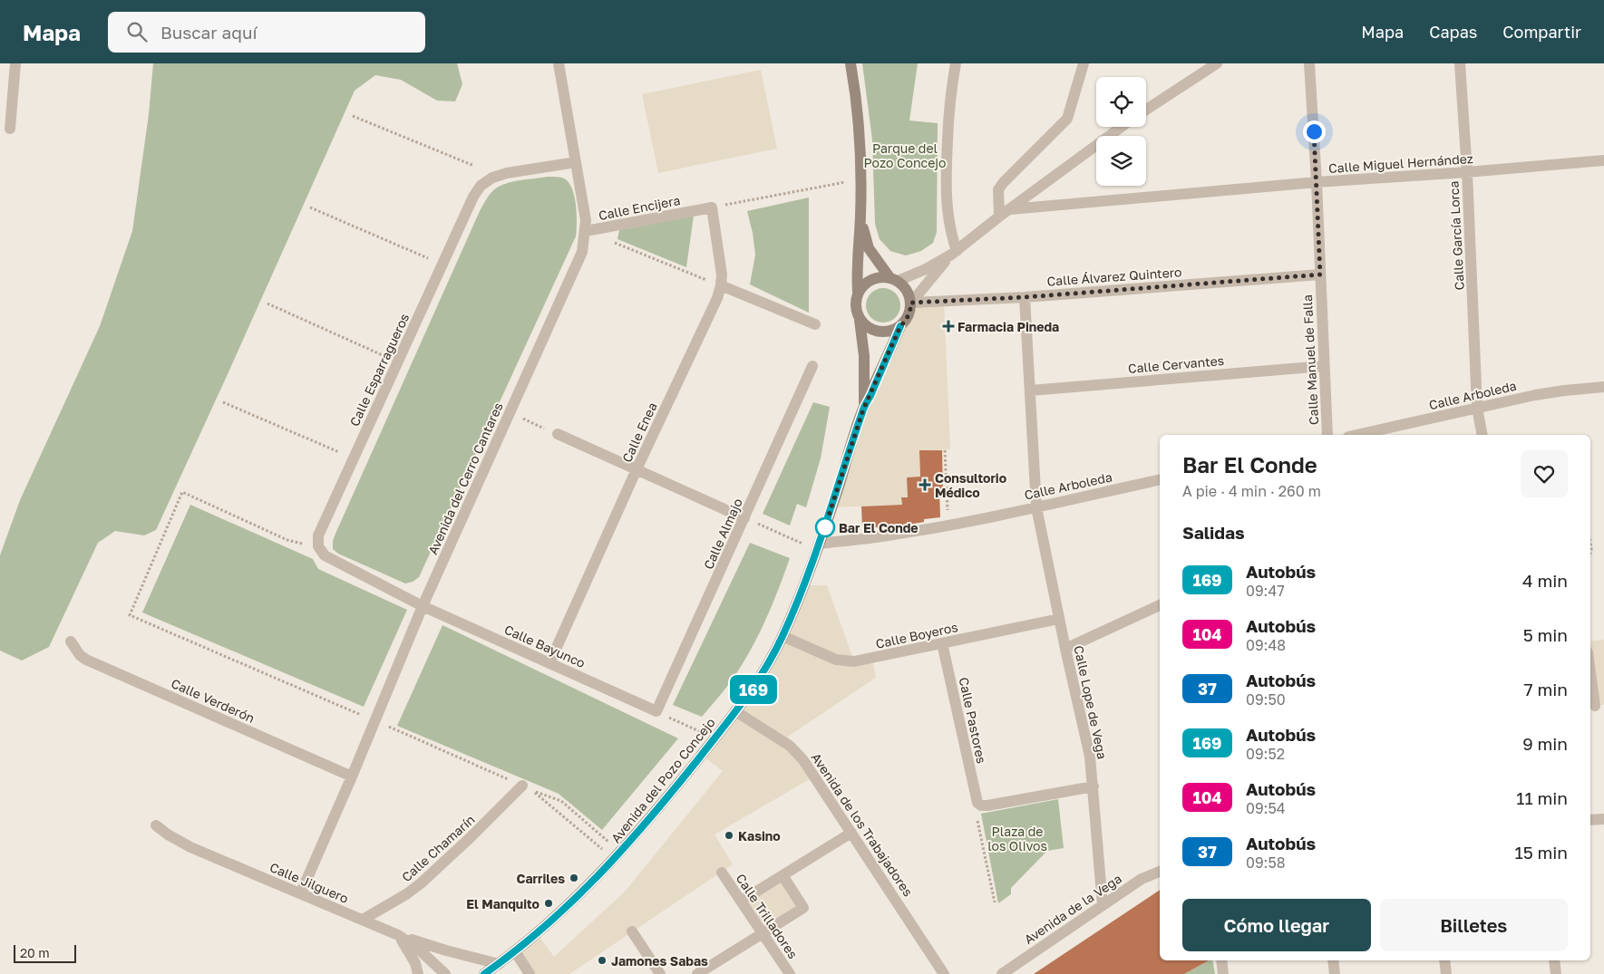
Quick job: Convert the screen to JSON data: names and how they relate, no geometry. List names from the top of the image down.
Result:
{
  "streets": {
    "main road": ["Avenida del Pozo Concejo"],
    "street": [
      "Calle Miguel Hernández",
      "Calle Encijera",
      "Calle García Lorca",
      "Calle Álvarez Quintero",
      "Calle Manuel de Falla",
      "Calle Cervantes",
      "Calle Esparragueros",
      "Calle Arboleda",
      "Calle Enea",
      "Avenida del Cerro Cantares",
      "Calle Almajo",
      "Calle Boyeros",
      "Calle Bayunco",
      "Calle Verderón",
      "Calle Lope de Vega",
      "Calle Pastores",
      "Avenida de los Trabajadores",
      "Calle Chamarín",
      "Calle Jilguero",
      "Avenida de la Vega",
      "Calle Trilladores"
    ]
  },
  "crossings": [
    ["Calle Miguel Hernández", "Calle García Lorca"],
    ["Calle Miguel Hernández", "Calle Manuel de Falla"],
    ["Calle Encijera", "Calle Enea"],
    ["Calle Encijera", "Avenida del Cerro Cantares"],
    ["Calle García Lorca", "Calle Arboleda"],
    ["Calle Álvarez Quintero", "Calle Manuel de Falla"],
    ["Calle Álvarez Quintero", "Calle Lope de Vega"],
    ["Calle Álvarez Quintero", "Avenida del Pozo Concejo"],
    ["Calle Manuel de Falla", "Calle Cervantes"],
    ["Calle Cervantes", "Calle Lope de Vega"],
    ["Calle Esparragueros", "Avenida del Cerro Cantares"],
    ["Calle Arboleda", "Calle Lope de Vega"],
    ["Calle Arboleda", "Avenida del Pozo Concejo"],
    ["Calle Enea", "Calle Bayunco"],
    ["Avenida del Cerro Cantares", "Calle Bayunco"],
    ["Avenida del Cerro Cantares", "Calle Verderón"],
    ["Avenida del Cerro Cantares", "Calle Jilguero"],
    ["Calle Almajo", "Calle Bayunco"],
    ["Calle Boyeros", "Calle Lope de Vega"],
    ["Calle Boyeros", "Calle Pastores"],
    ["Calle Boyeros", "Avenida del Pozo Concejo"],
    ["Calle Lope de Vega", "Avenida de la Vega"],
    ["Avenida del Pozo Concejo", "Avenida de los Trabajadores"],
    ["Calle Chamarín", "Calle Jilguero"]
  ],
  "parks": ["Parque del Pozo Concejo", "Plaza de los Olivos"],
  "places": {
    "health": ["Farmacia Pineda", "Consultorio Médico"],
    "other": [
      "Bar El Conde",
      "Kasino",
      "Carriles",
      "El Manquito",
      "Jamones Sabas"
    ]
  },
  "lines": ["bus line 169"],
  "scale_bar": "20 m",
  "page": {
    "header": "Mapa",
    "search": "Buscar aquí",
    "nav": ["Mapa", "Capas", "Compartir"],
    "on_map": "169",
    "heading": [
      ["Bar El Conde", "A pie · 4 min · 260 m"],
      "Salidas"
    ],
    "list": [
      {
        "mark": "169",
        "name": "Autobús",
        "note": "09:47",
        "value": "4 min"
      },
      {
        "mark": "104",
        "name": "Autobús",
        "note": "09:48",
        "value": "5 min"
      },
      {
        "mark": "37",
        "name": "Autobús",
        "note": "09:50",
        "value": "7 min"
      },
      {
        "mark": "169",
        "name": "Autobús",
        "note": "09:52",
        "value": "9 min"
      },
      {
        "mark": "104",
        "name": "Autobús",
        "note": "09:54",
        "value": "11 min"
      },
      {
        "mark": "37",
        "name": "Autobús",
        "note": "09:58",
        "value": "15 min"
      }
    ],
    "buttons": ["Cómo llegar", "Billetes"],
    "scale": "20 m"
  }
}
